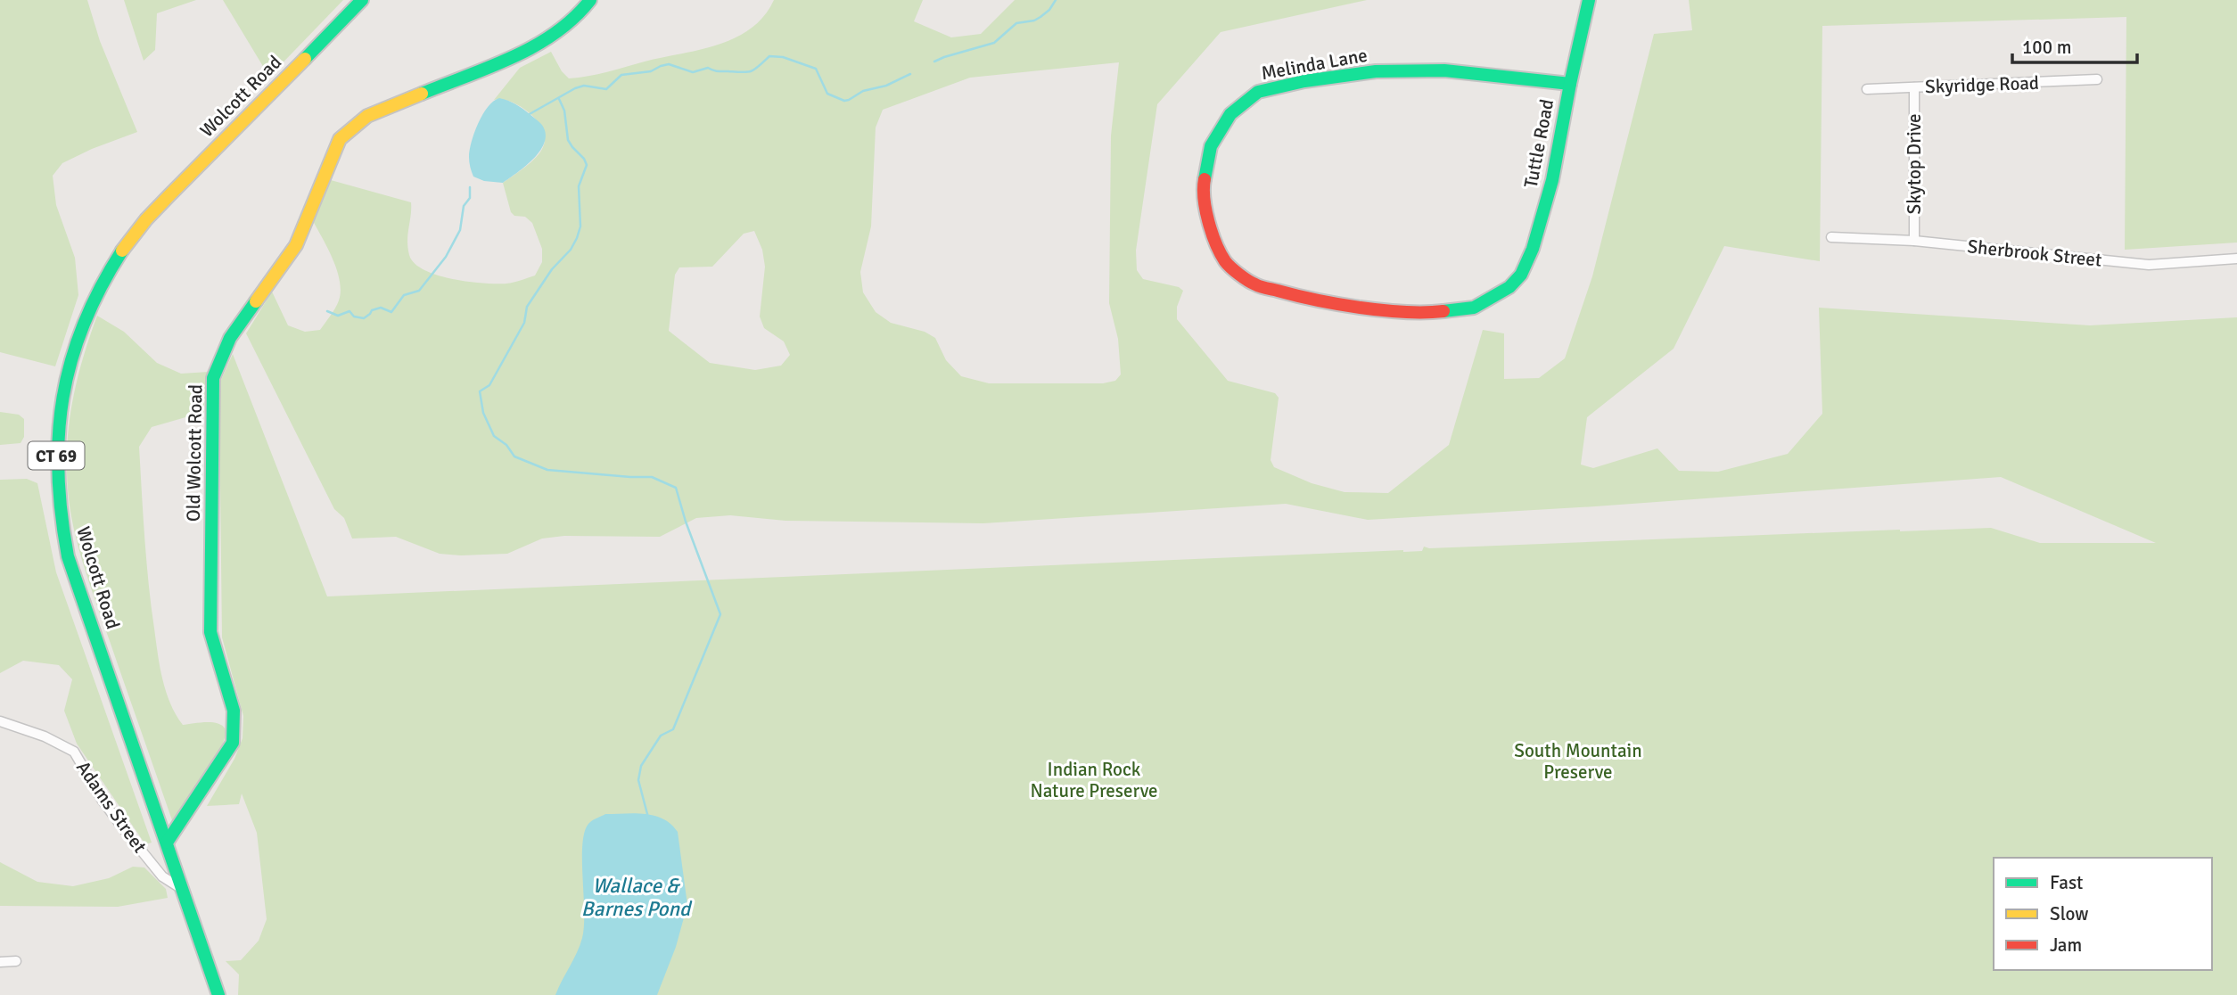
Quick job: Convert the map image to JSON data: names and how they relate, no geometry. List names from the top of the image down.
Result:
{
  "streets": {
    "street": [
      "Melinda Lane",
      "Skyridge Road",
      "Wolcott Road",
      "Tuttle Road",
      "Skytop Drive",
      "Sherbrook Street",
      "Old Wolcott Road",
      "CT 69",
      "Adams Street"
    ]
  },
  "crossings": [
    ["Melinda Lane", "Tuttle Road"],
    ["Skyridge Road", "Skytop Drive"],
    ["Wolcott Road", "Old Wolcott Road"],
    ["Wolcott Road", "Adams Street"],
    ["Skytop Drive", "Sherbrook Street"]
  ],
  "water": ["Wallace & Barnes Pond"],
  "parks": ["South Mountain Preserve", "Indian Rock Nature Preserve"],
  "legend": ["Fast", "Slow", "Jam"],
  "scale_bar": "100 m"
}
